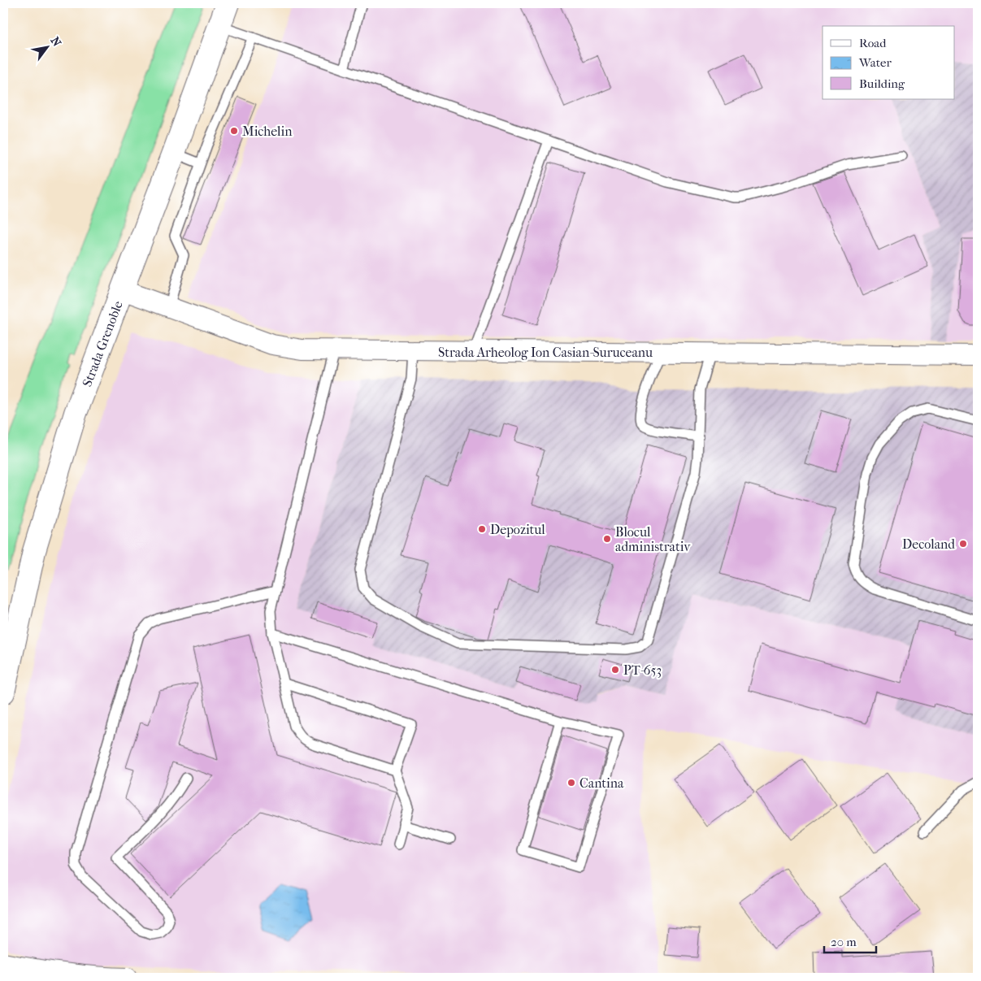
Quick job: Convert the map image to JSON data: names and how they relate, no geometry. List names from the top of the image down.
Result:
{
  "streets": {
    "main road": ["Strada Grenoble"],
    "street": ["Strada Arheolog Ion Casian-Suruceanu"]
  },
  "crossings": [
    ["Strada Grenoble", "Strada Arheolog Ion Casian-Suruceanu"]
  ],
  "places": [
    "Michelin",
    "Depozitul",
    "Blocul administrativ",
    "Decoland",
    "PT-653",
    "Cantina"
  ],
  "legend": ["Road", "Water", "Building"],
  "scale_bar": "20 m",
  "north": "top right"
}
